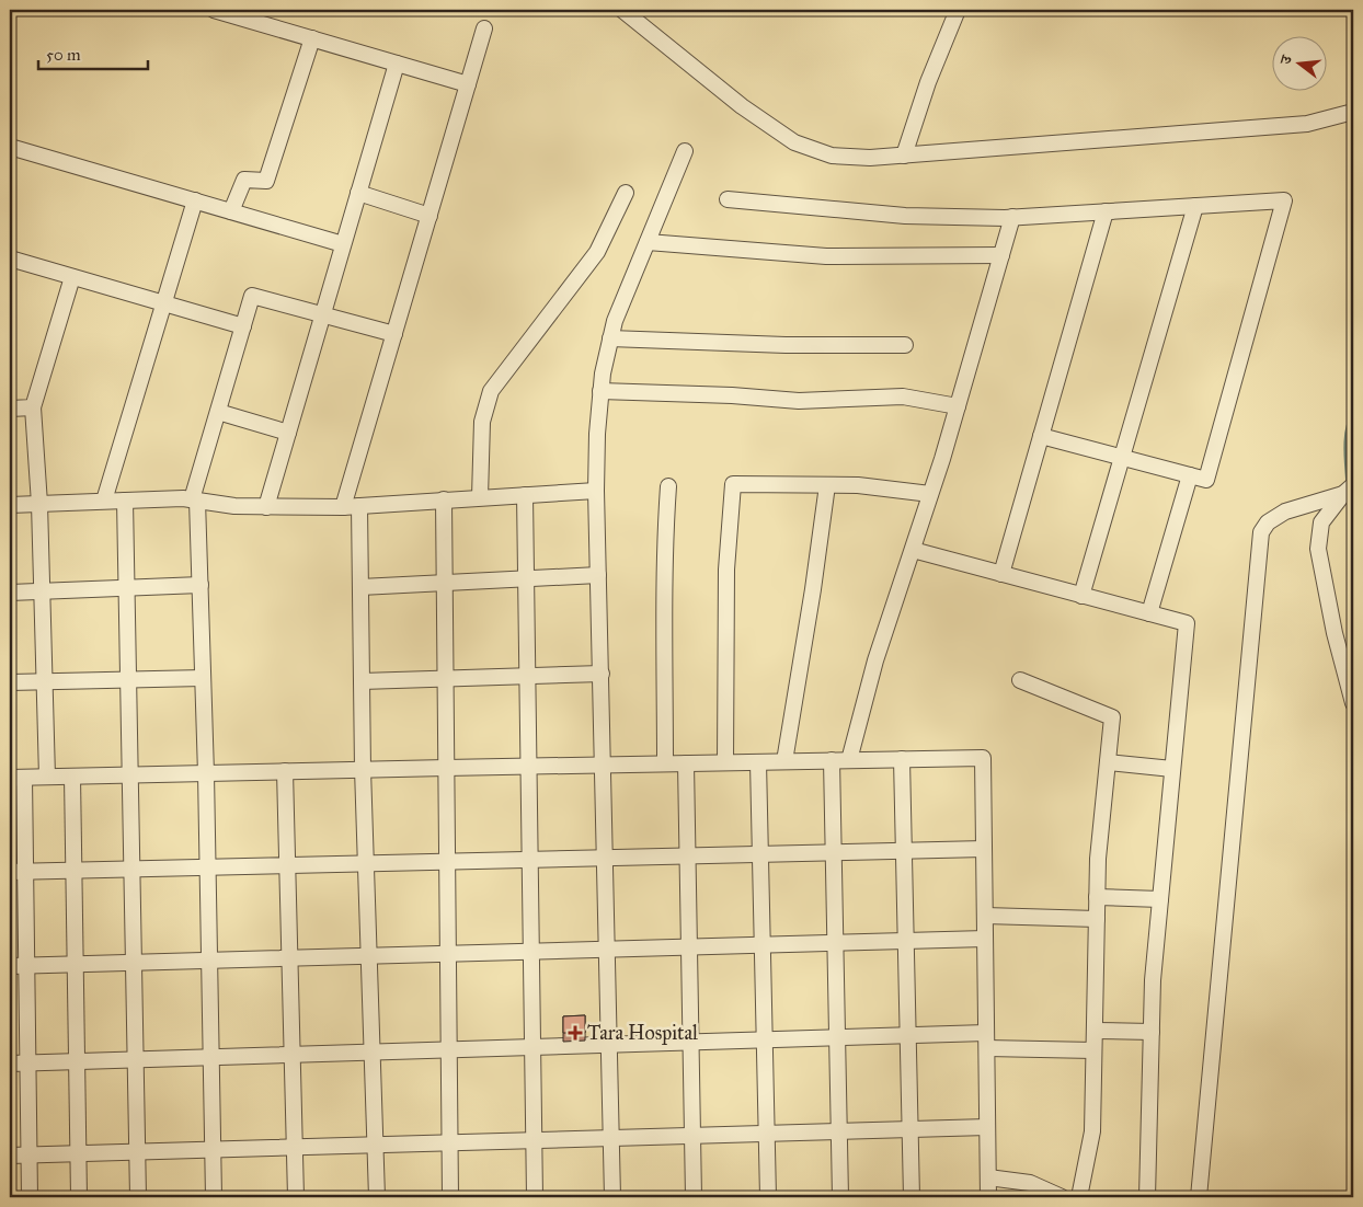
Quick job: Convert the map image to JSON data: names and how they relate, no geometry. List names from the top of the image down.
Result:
{
  "places": {
    "health": ["Tara Hospital"]
  },
  "scale_bar": "50 m",
  "north": "left"
}
